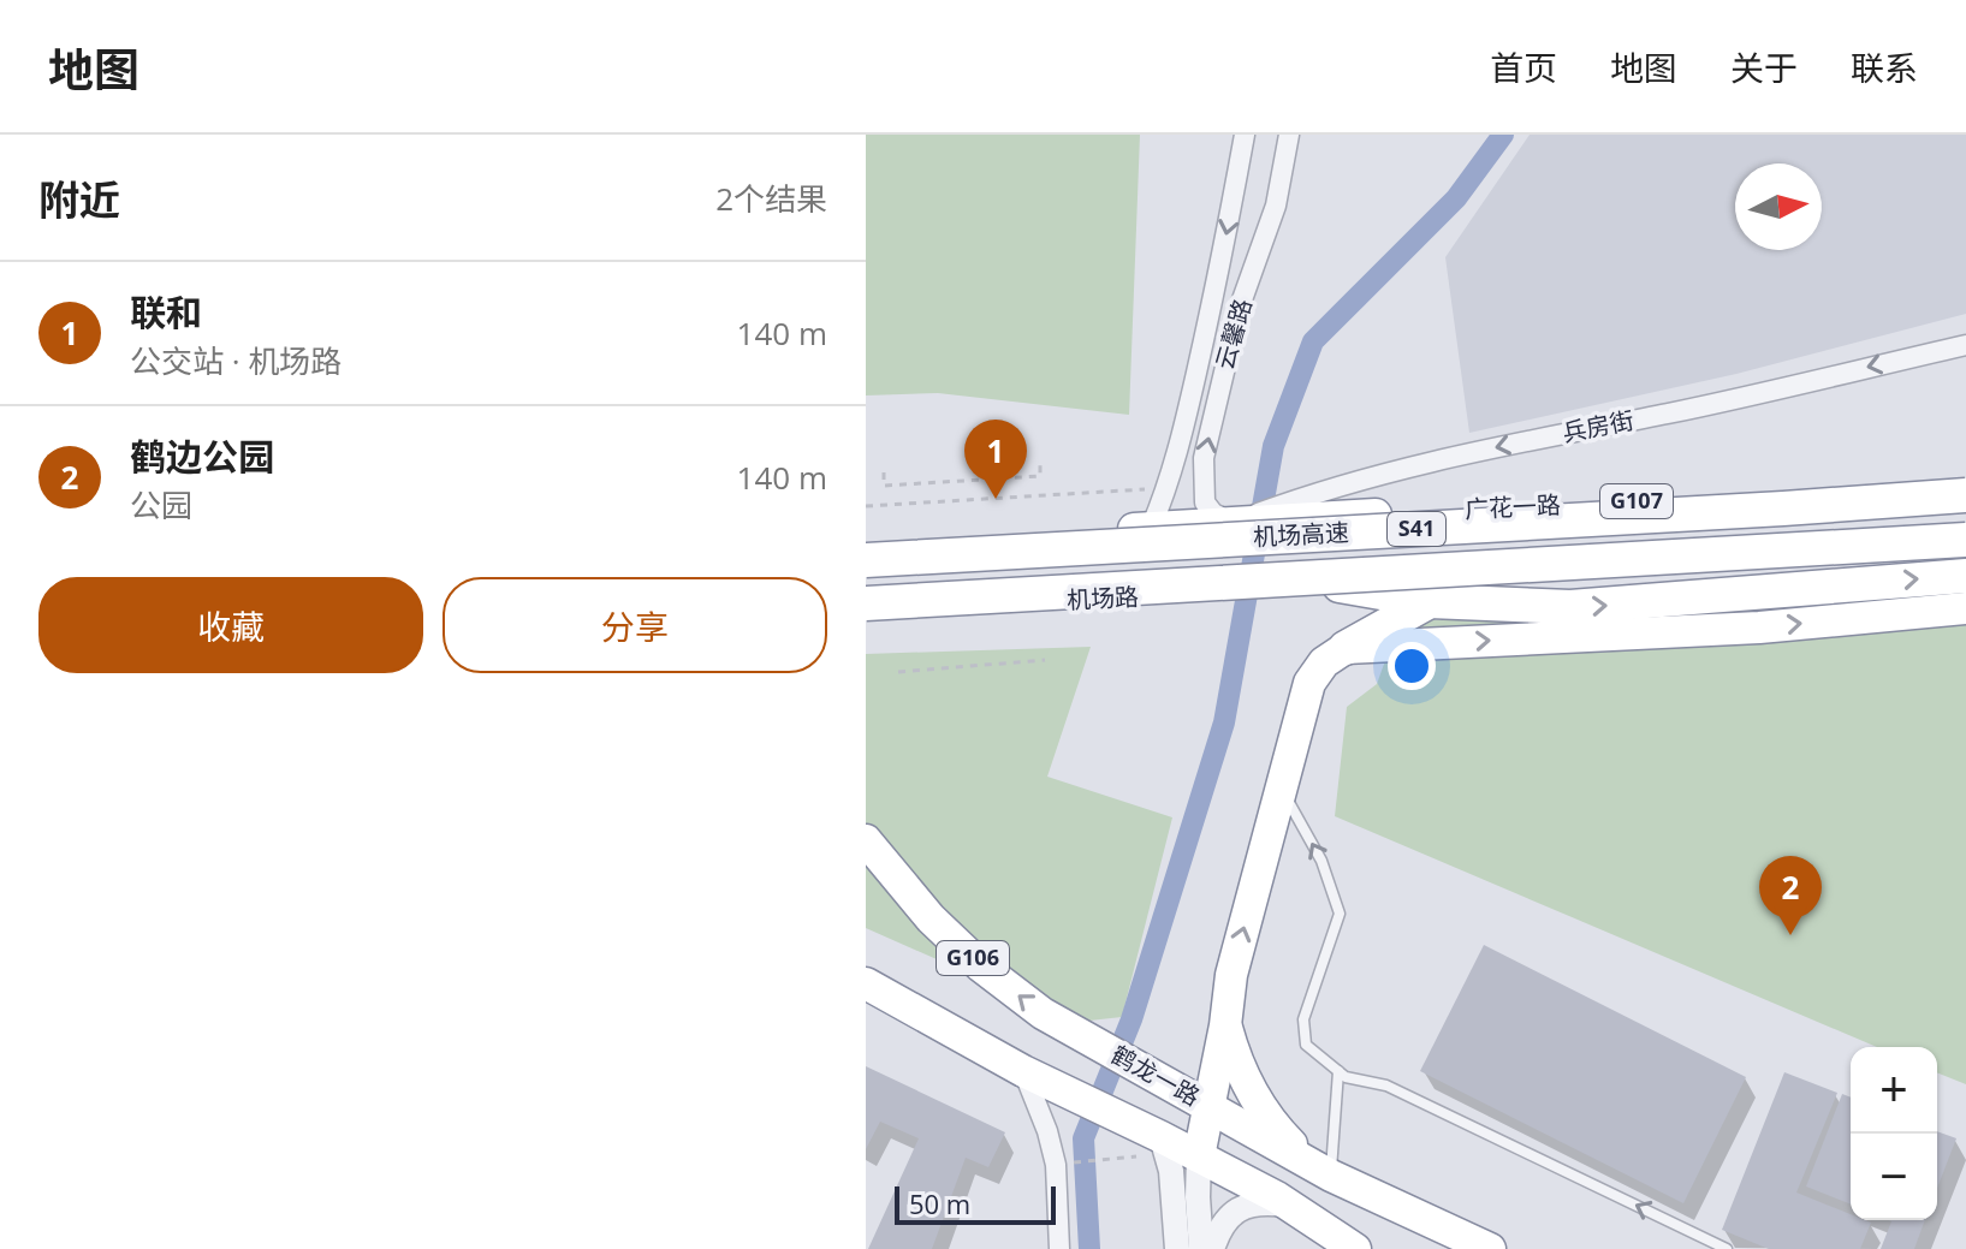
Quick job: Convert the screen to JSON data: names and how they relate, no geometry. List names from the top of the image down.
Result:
{
  "streets": {
    "highway": [
      "G107",
      "广花一路",
      "S41",
      "机场高速",
      "机场路",
      "G106",
      "鹤龙一路"
    ],
    "street": ["云馨路", "兵房街"]
  },
  "crossings": [
    ["云馨路", "G107"],
    ["云馨路", "广花一路"],
    ["兵房街", "广花一路"],
    ["G107", "广花一路"],
    ["G106", "鹤龙一路"]
  ],
  "one_way": ["兵房街"],
  "scale_bar": "50 m",
  "north": "right",
  "page": {
    "header": "地图",
    "nav": [
      "首页",
      "地图",
      "关于",
      "联系"
    ],
    "heading": ["附近", "2个结果"],
    "list": [
      {
        "mark": "1",
        "name": "联和",
        "note": "公交站 · 机场路",
        "value": "140 m"
      },
      {
        "mark": "2",
        "name": "鹤边公园",
        "note": "公园",
        "value": "140 m"
      }
    ],
    "pins": ["1", "2"],
    "buttons": ["收藏", "分享"],
    "map_buttons": ["+", "−"],
    "scale": "50 m"
  }
}
